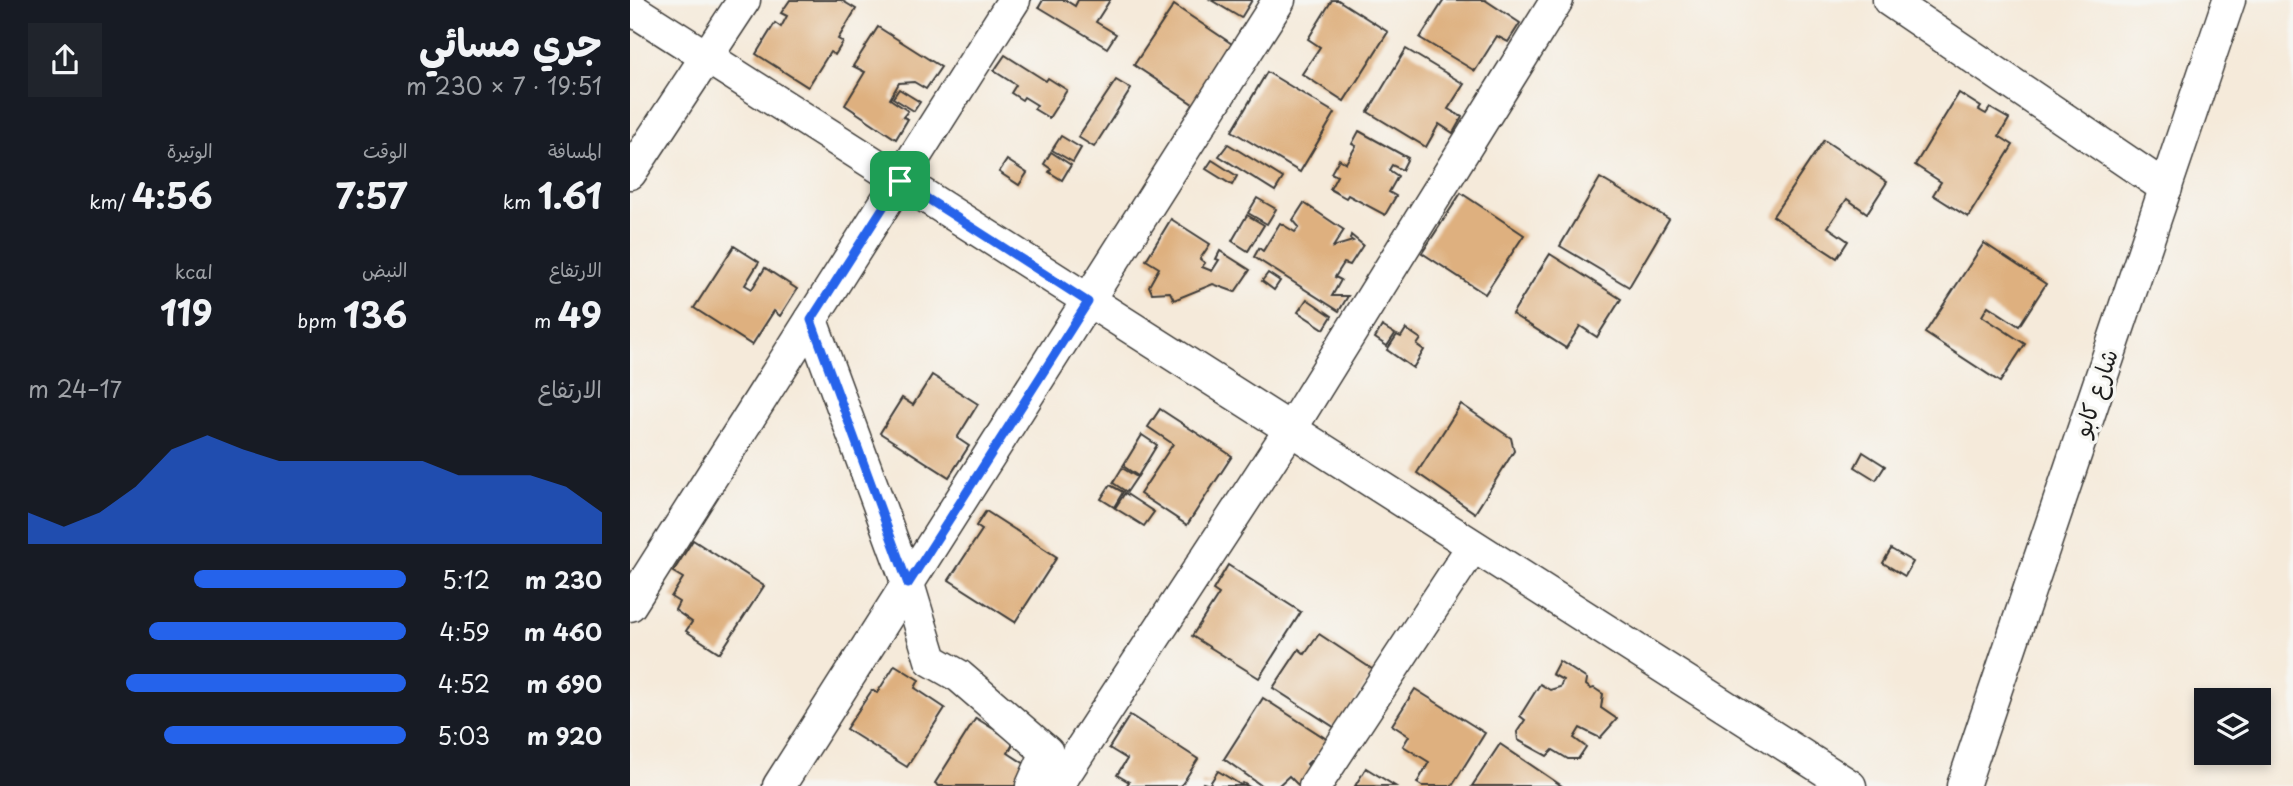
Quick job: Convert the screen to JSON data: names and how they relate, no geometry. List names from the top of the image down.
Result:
{
  "streets": {
    "street": ["شارع كابو"]
  },
  "page": {
    "heading": ["جري مسائي", "19:51 · 7 × 230 m"],
    "stats": [
      ["المسافة", "1.61 km"],
      ["الوقت", "7:57"],
      ["الوتيرة", "4:56 /km"],
      ["الارتفاع", "49 m"],
      ["النبض", "136 bpm"],
      ["kcal", "119"]
    ],
    "chart": ["الارتفاع", "17–24 m"],
    "list": [
      {
        "name": "230 m",
        "note": "5:12"
      },
      {
        "name": "460 m",
        "note": "4:59"
      },
      {
        "name": "690 m",
        "note": "4:52"
      },
      {
        "name": "920 m",
        "note": "5:03"
      }
    ]
  }
}
